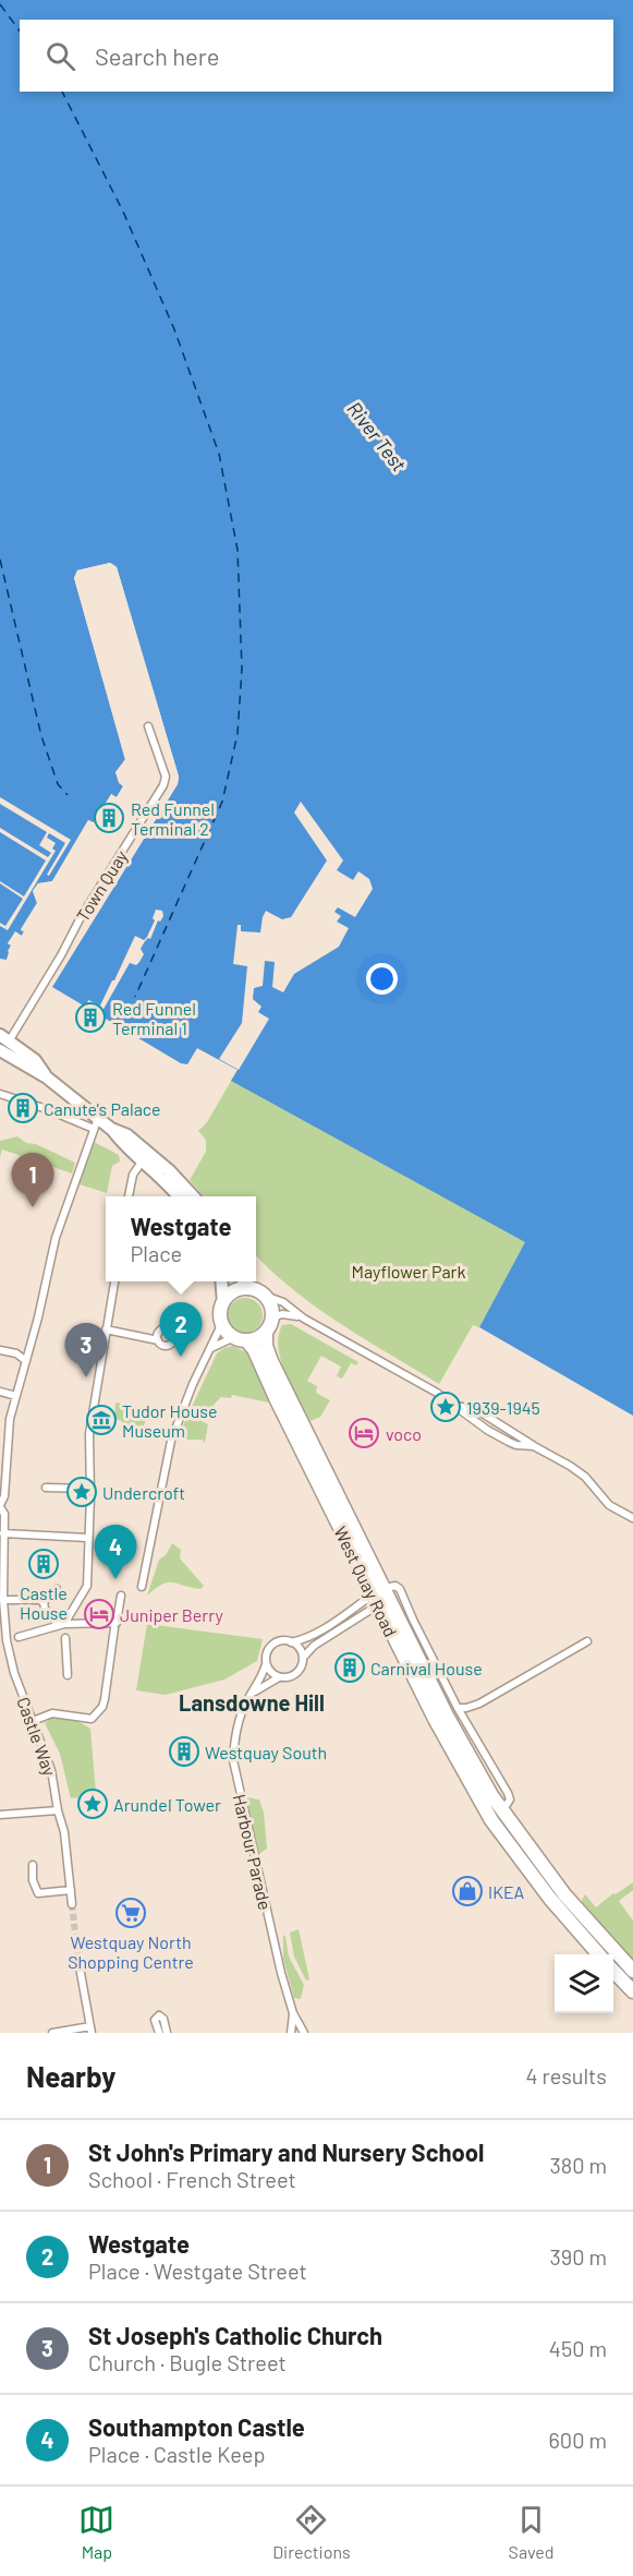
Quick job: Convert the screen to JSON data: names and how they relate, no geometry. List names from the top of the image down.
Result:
{
  "streets": {
    "highway": ["West Quay Road"],
    "main road": ["Town Quay"],
    "street": ["Castle Way", "Harbour Parade"]
  },
  "crossings": [
    ["Town Quay", "Castle Way"]
  ],
  "districts": ["Lansdowne Hill"],
  "water": ["River Test"],
  "parks": ["Mayflower Park"],
  "places": {
    "building": [
      "Red Funnel Terminal 2",
      "Red Funnel Terminal 1",
      "Canute's Palace",
      "Castle House",
      "Carnival House",
      "Westquay South"
    ],
    "place": ["1939-1945", "Undercroft", "Arundel Tower"],
    "museum": ["Tudor House Museum"],
    "hotel": ["voco", "Juniper Berry"],
    "shop": ["IKEA"],
    "supermarket": ["Westquay North Shopping Centre"]
  },
  "page": {
    "search": "Search here",
    "pins": [
      "1",
      "2",
      "3",
      "4"
    ],
    "popup": ["Westgate", "Place"],
    "heading": ["Nearby", "4 results"],
    "list": [
      {
        "mark": "1",
        "name": "St John's Primary and Nursery School",
        "note": "School · French Street",
        "value": "380 m"
      },
      {
        "mark": "2",
        "name": "Westgate",
        "note": "Place · Westgate Street",
        "value": "390 m"
      },
      {
        "mark": "3",
        "name": "St Joseph's Catholic Church",
        "note": "Church · Bugle Street",
        "value": "450 m"
      },
      {
        "mark": "4",
        "name": "Southampton Castle",
        "note": "Place · Castle Keep",
        "value": "600 m"
      }
    ],
    "nav": ["Map", "Directions", "Saved"]
  }
}
